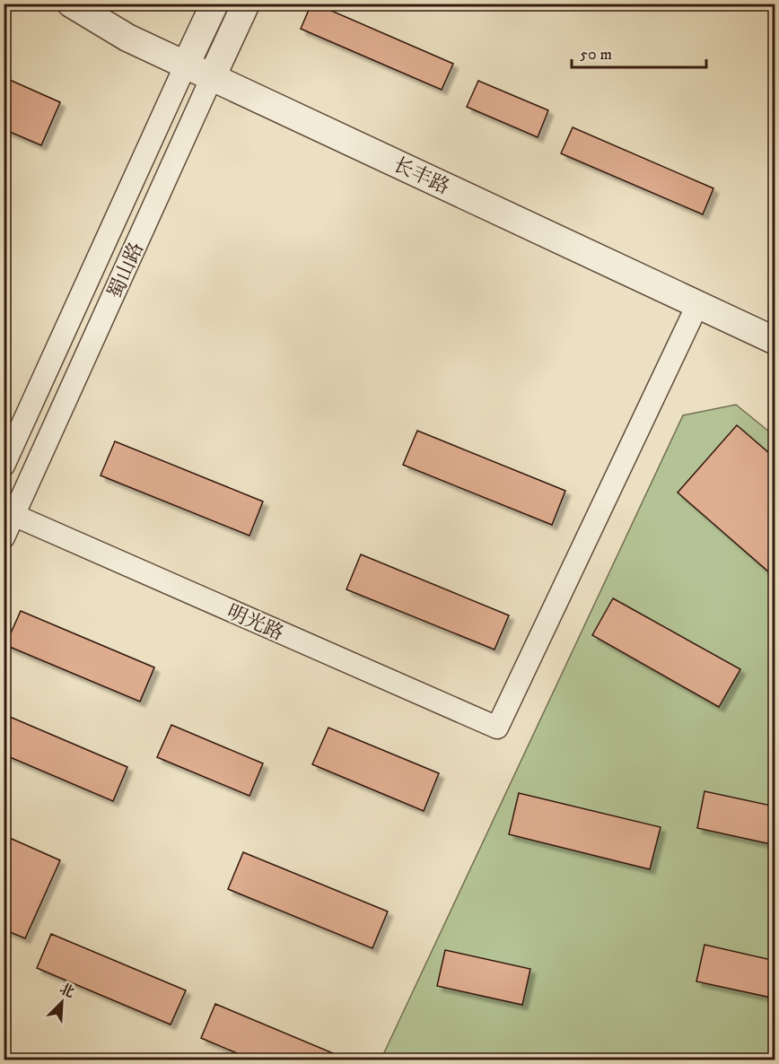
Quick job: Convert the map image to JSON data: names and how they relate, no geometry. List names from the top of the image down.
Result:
{
  "streets": {
    "street": ["长丰路", "蜀山路", "明光路"]
  },
  "crossings": [
    ["长丰路", "蜀山路"],
    ["长丰路", "明光路"],
    ["蜀山路", "明光路"]
  ],
  "scale_bar": "50 m",
  "north": "top right"
}
